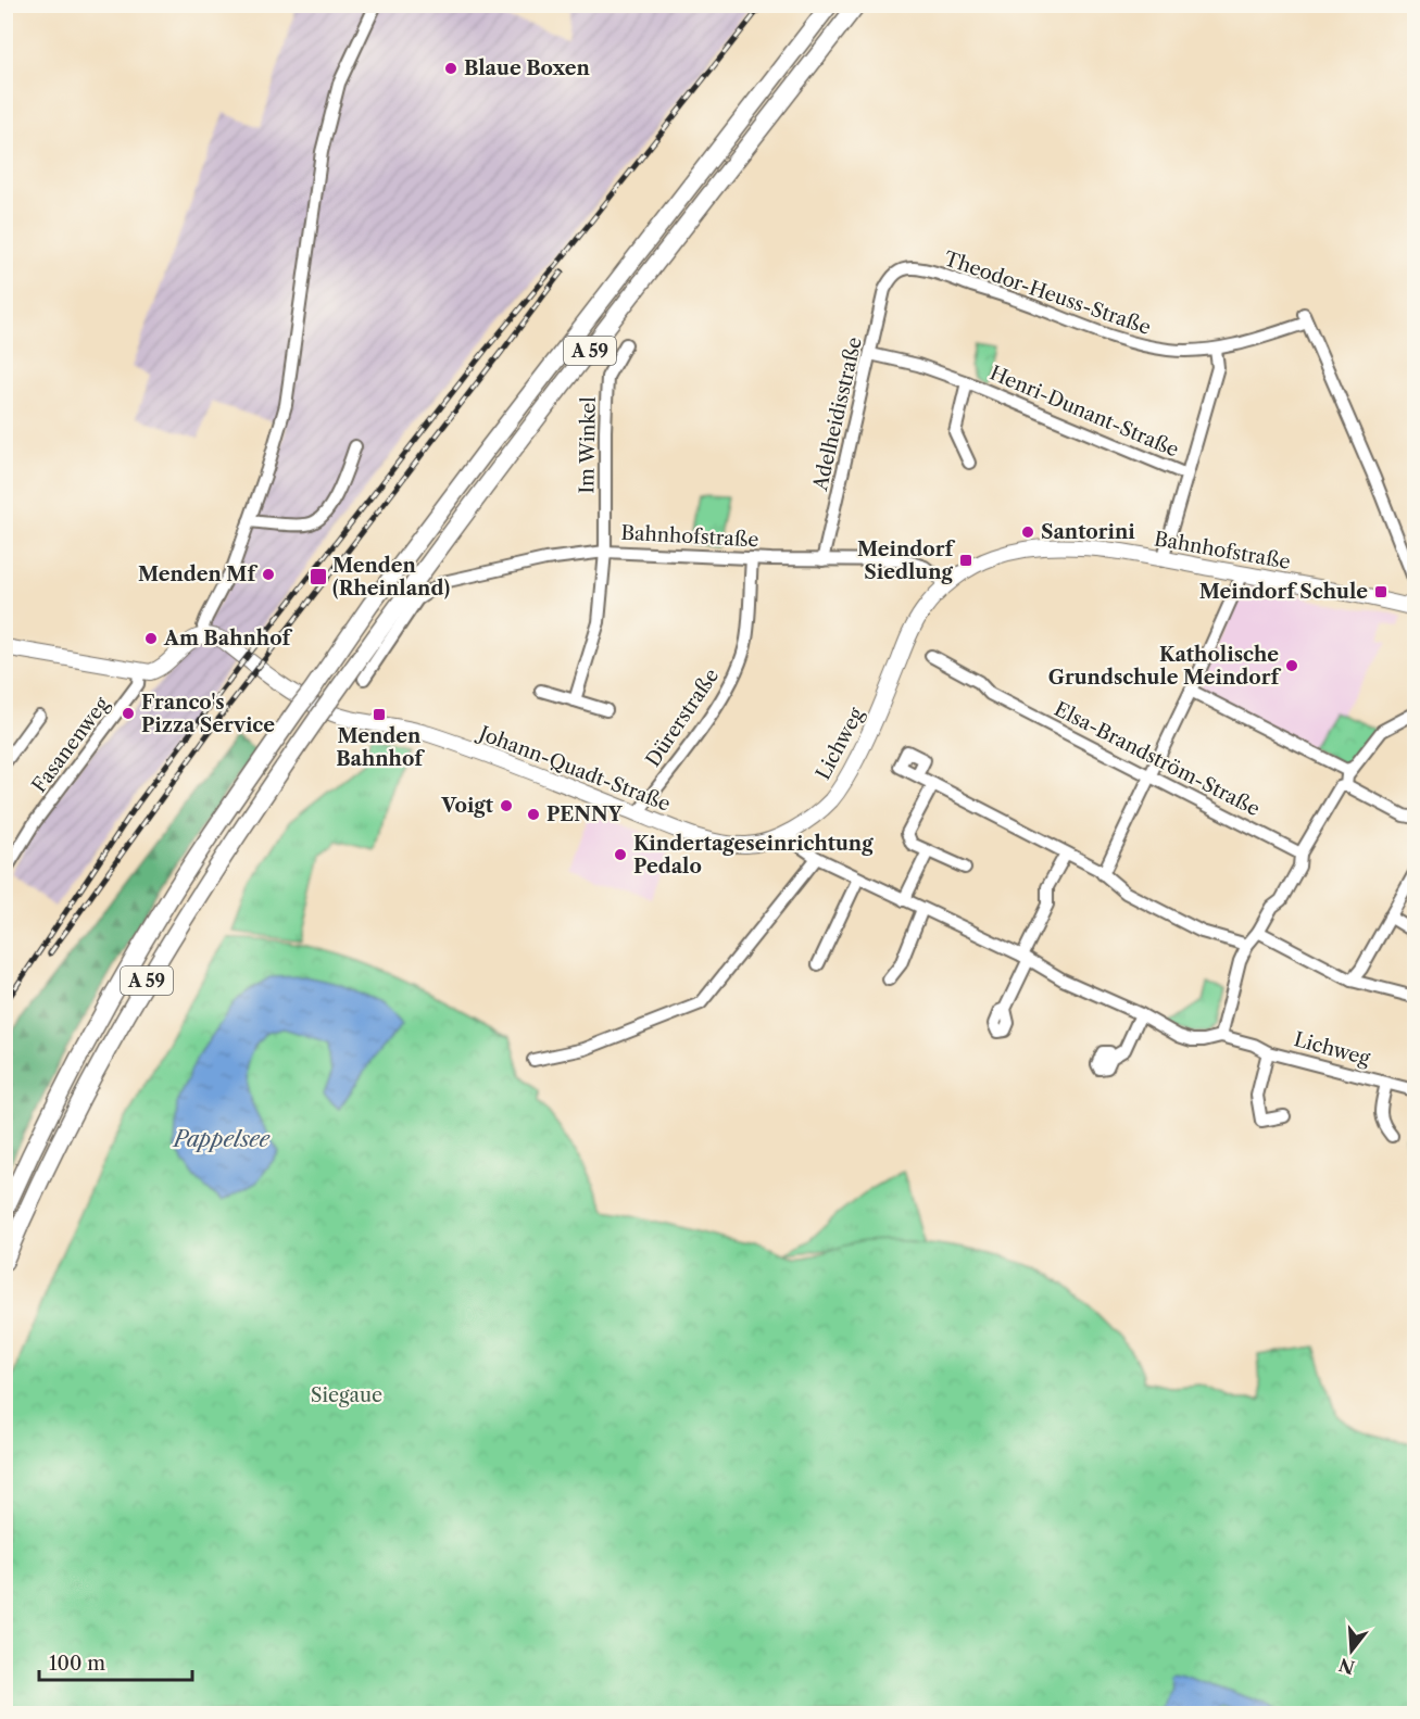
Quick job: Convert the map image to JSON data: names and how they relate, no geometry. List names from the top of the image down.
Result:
{
  "streets": {
    "highway": ["A 59"],
    "main road": ["Bahnhofstraße", "Lichweg", "Johann-Quadt-Straße"],
    "street": [
      "Theodor-Heuss-Straße",
      "Henri-Dunant-Straße",
      "Adelheidisstraße",
      "Im Winkel",
      "Dürerstraße",
      "Fasanenweg",
      "Elsa-Brandström-Straße"
    ]
  },
  "crossings": [
    ["Theodor-Heuss-Straße", "Adelheidisstraße"],
    ["Henri-Dunant-Straße", "Adelheidisstraße"],
    ["Adelheidisstraße", "Bahnhofstraße"],
    ["Im Winkel", "Bahnhofstraße"],
    ["Bahnhofstraße", "Dürerstraße"],
    ["Bahnhofstraße", "Lichweg"],
    ["Dürerstraße", "Johann-Quadt-Straße"],
    ["Lichweg", "Johann-Quadt-Straße"]
  ],
  "water": ["Pappelsee"],
  "parks": ["Siegaue"],
  "places": {
    "other": [
      "Blaue Boxen",
      "Santorini",
      "Menden Mf",
      "Am Bahnhof",
      "Katholische Grundschule Meindorf",
      "Franco's Pizza Service",
      "Voigt",
      "PENNY",
      "Kindertageseinrichtung Pedalo"
    ],
    "transit": [
      "Meindorf Siedlung",
      "Menden (Rheinland)",
      "Meindorf Schule",
      "Menden Bahnhof"
    ]
  },
  "scale_bar": "100 m",
  "north": "bottom"
}
